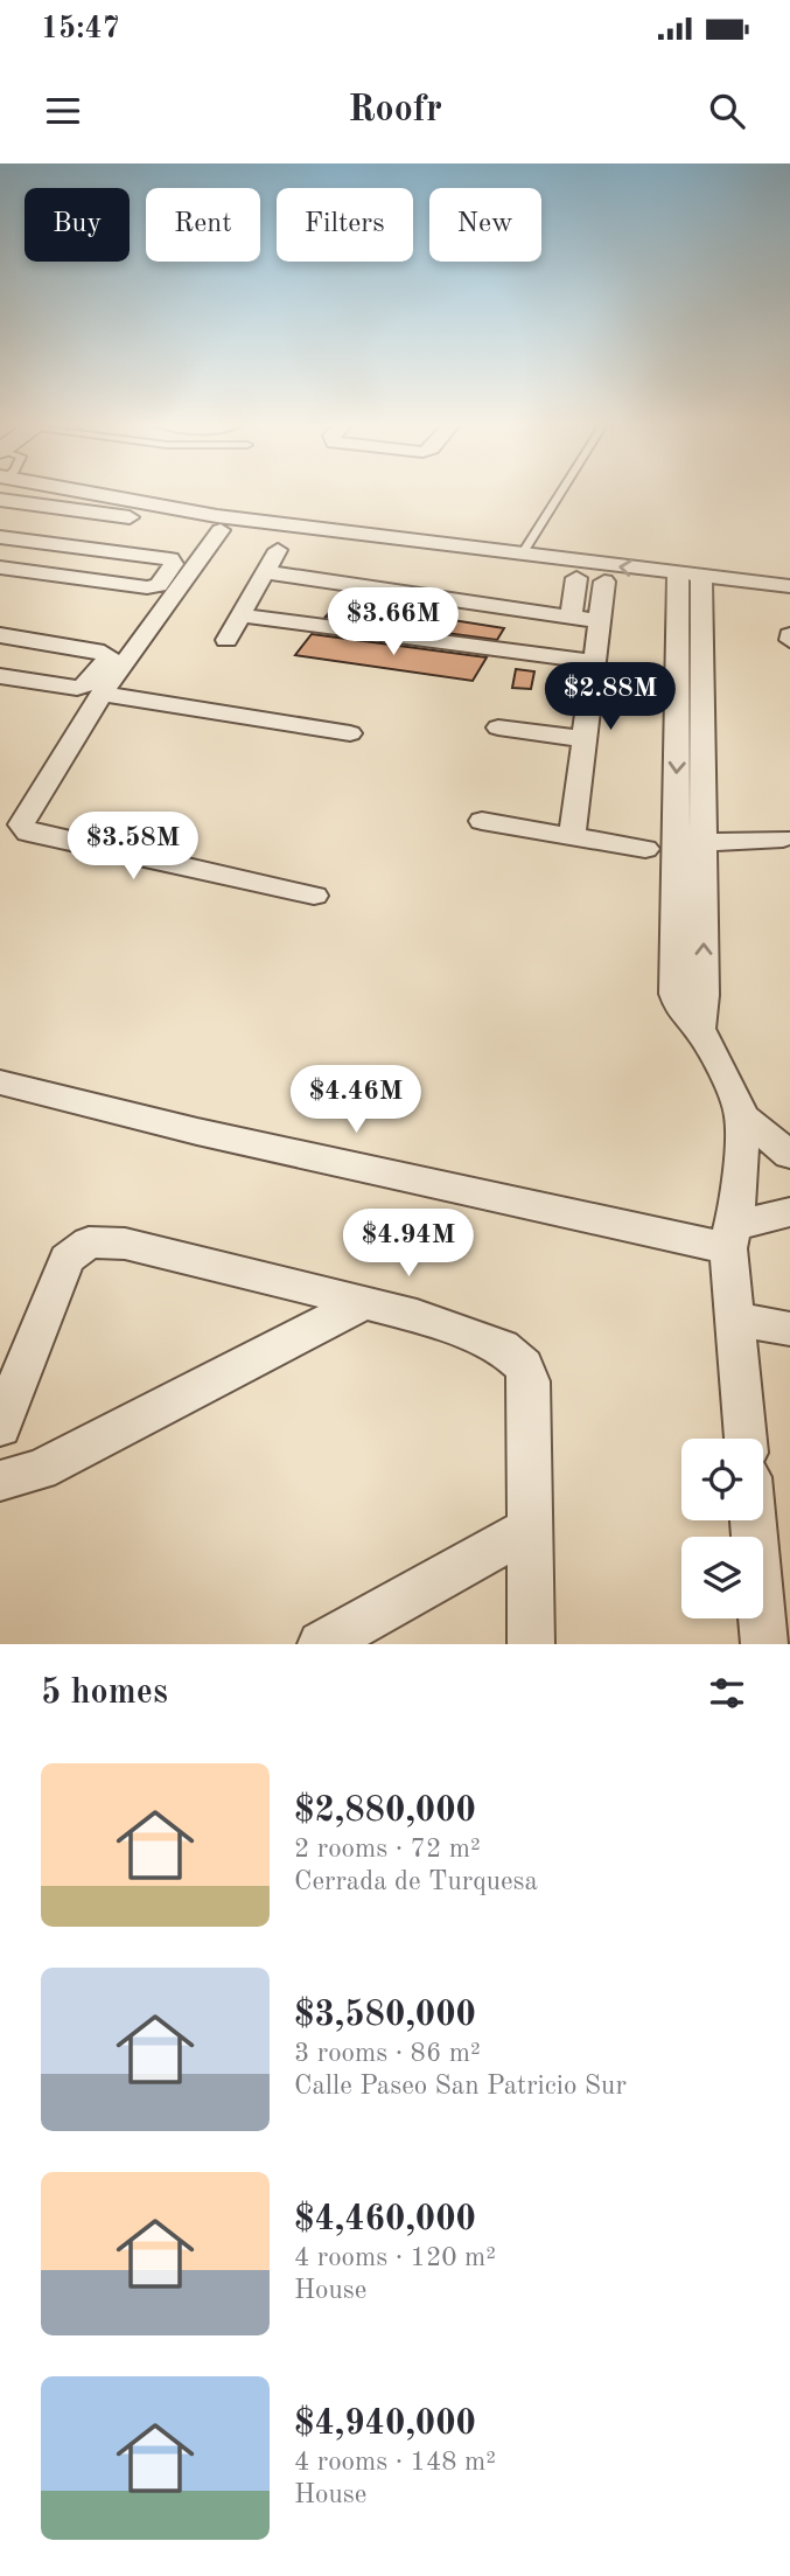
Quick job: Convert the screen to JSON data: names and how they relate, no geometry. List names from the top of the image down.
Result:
{
  "page": {
    "status": "15:47",
    "header": "Roofr",
    "chip": [
      "Buy",
      "Rent",
      "Filters",
      "New"
    ],
    "price": [
      "$3.66M",
      "$2.88M",
      "$3.58M",
      "$4.46M",
      "$4.94M"
    ],
    "heading": "5 homes",
    "list": [
      {
        "name": "$2,880,000",
        "note": "2 rooms · 72 m² · Cerrada de Turquesa"
      },
      {
        "name": "$3,580,000",
        "note": "3 rooms · 86 m² · Calle Paseo San Patricio Sur"
      },
      {
        "name": "$4,460,000",
        "note": "4 rooms · 120 m² · House"
      },
      {
        "name": "$4,940,000",
        "note": "4 rooms · 148 m² · House"
      }
    ]
  }
}
